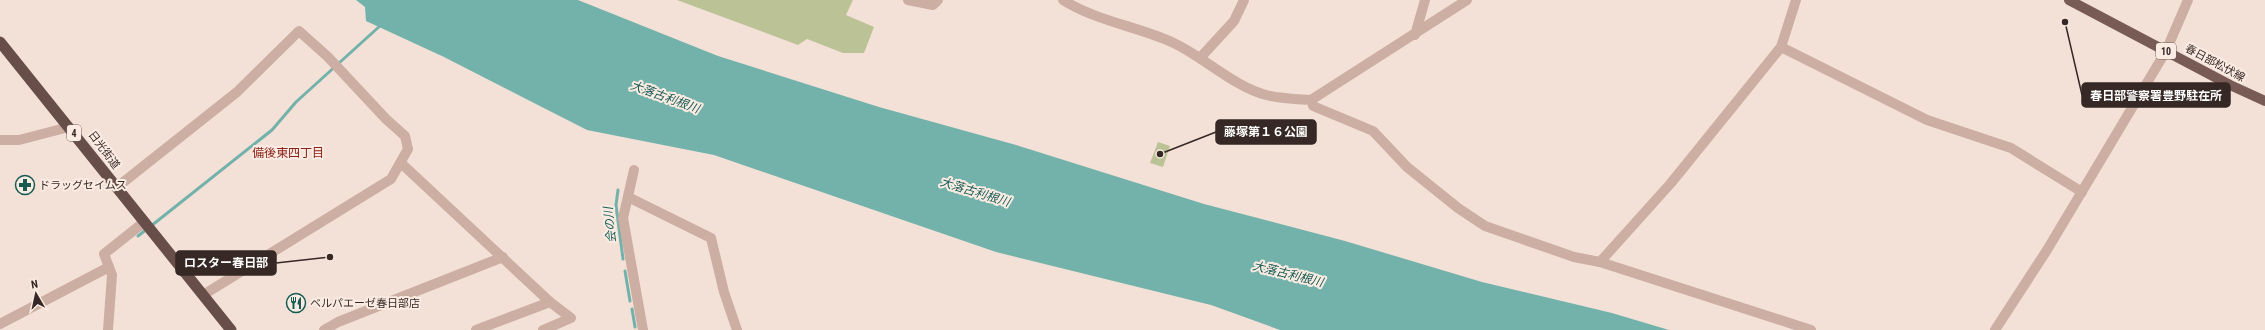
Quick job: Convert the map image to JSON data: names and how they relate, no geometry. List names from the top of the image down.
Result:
{
  "streets": {
    "highway": ["4", "日光街道"],
    "main road": ["10", "春日部松伏線"]
  },
  "districts": ["備後東四丁目"],
  "water": ["大落古利根川", "会の川"],
  "places": {
    "other": ["春日部警察署豊野駐在所", "藤塚第１６公園", "ロスター春日部"],
    "pharmacy": ["ドラッグセイムス"],
    "restaurant": ["ベルパエーゼ春日部店"]
  },
  "north": "top"
}
